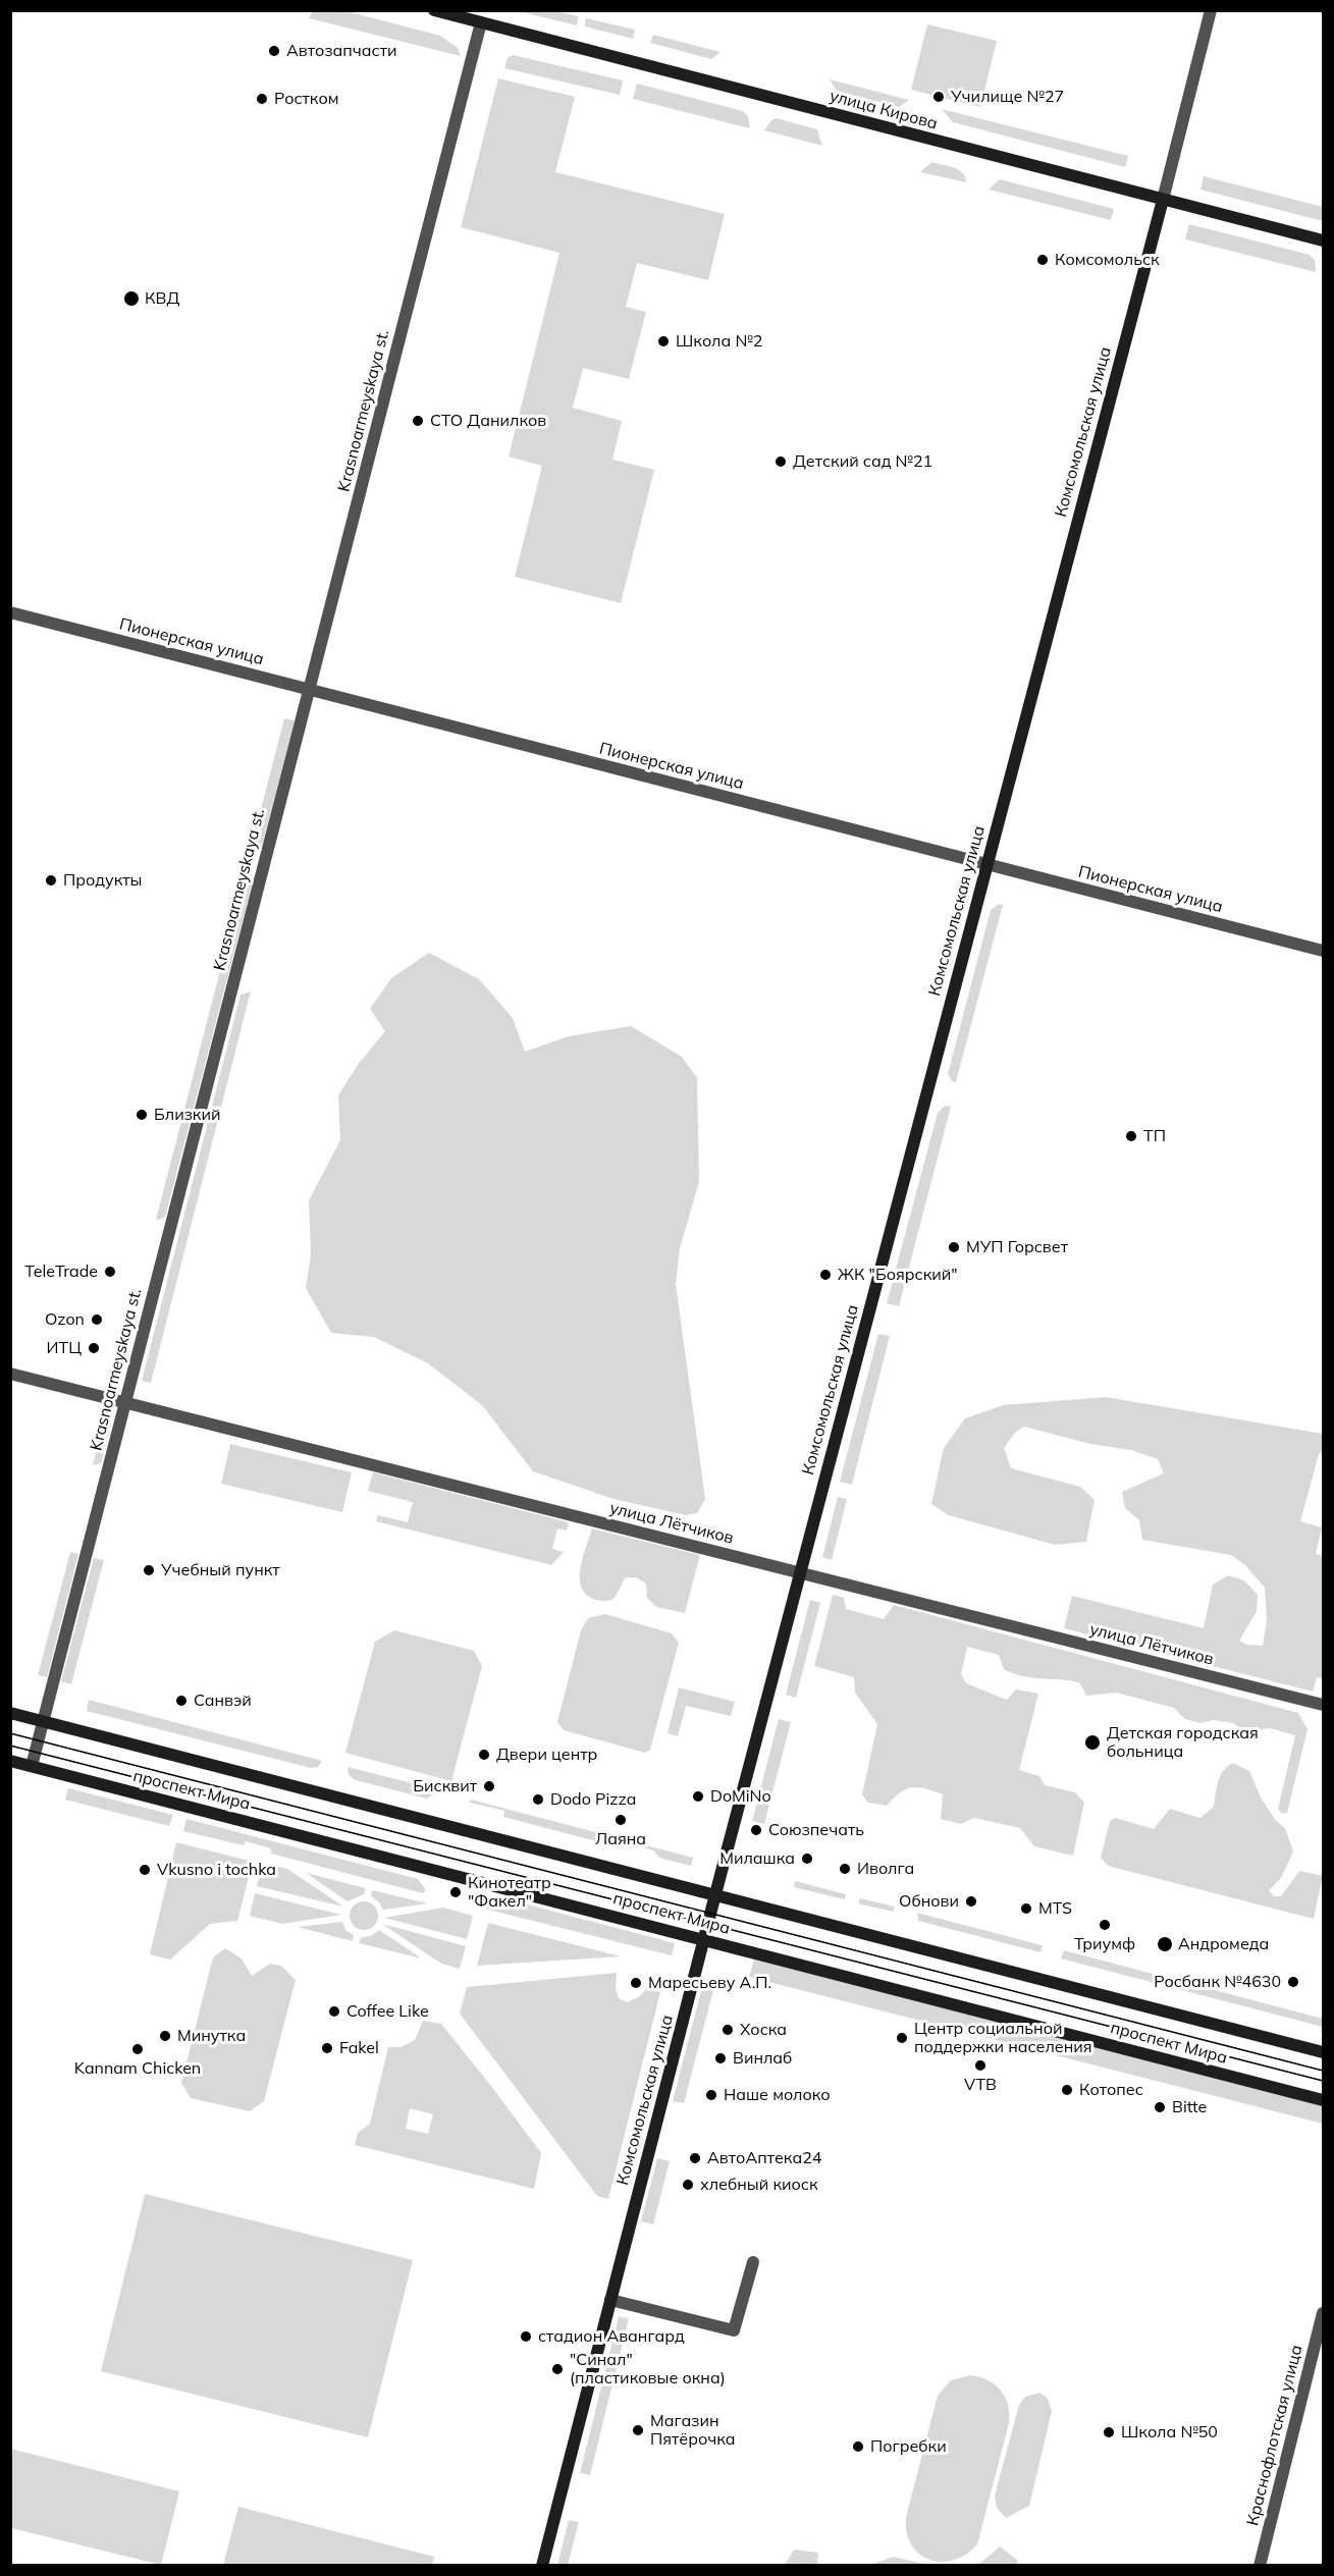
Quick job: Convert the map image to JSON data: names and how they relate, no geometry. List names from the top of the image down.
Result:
{
  "streets": {
    "main road": ["улица Кирова", "Комсомольская улица", "проспект Мира"],
    "street": [
      "Krasnoarmeyskaya st.",
      "Пионерская улица",
      "улица Лётчиков",
      "Краснофлотская улица"
    ]
  },
  "crossings": [
    ["улица Кирова", "Krasnoarmeyskaya st."],
    ["улица Кирова", "Комсомольская улица"],
    ["Krasnoarmeyskaya st.", "Пионерская улица"],
    ["Krasnoarmeyskaya st.", "улица Лётчиков"],
    ["Krasnoarmeyskaya st.", "проспект Мира"],
    ["Комсомольская улица", "Пионерская улица"],
    ["Комсомольская улица", "улица Лётчиков"],
    ["Комсомольская улица", "проспект Мира"]
  ],
  "places": [
    "Автозапчасти",
    "Училище №27",
    "Ростком",
    "Комсомольск",
    "КВД",
    "Школа №2",
    "СТО Данилков",
    "Детский сад №21",
    "Продукты",
    "Близкий",
    "ТП",
    "МУП Горсвет",
    "TeleTrade",
    "ЖК \"Боярский\"",
    "Ozon",
    "ИТЦ",
    "Учебный пункт",
    "Санвэй",
    "Детская городская больница",
    "Двери центр",
    "Бисквит",
    "DoMiNo",
    "Dodo Pizza",
    "Лаяна",
    "Союзпечать",
    "Милашка",
    "Иволга",
    "Vkusno i tochka",
    "Кинотеатр \"Факел\"",
    "Обнови",
    "MTS",
    "Триумф",
    "Андромеда",
    "Росбанк №4630",
    "Маресьеву А.П.",
    "Coffee Like",
    "Хоска",
    "Минутка",
    "Центр социальной поддержки населения",
    "Fakel",
    "Kannam Chicken",
    "Винлаб",
    "VTB",
    "Котопес",
    "Наше молоко",
    "Bitte",
    "АвтоАптека24",
    "хлебный киоск",
    "стадион Авангард",
    "\"Синал\" (пластиковые окна)",
    "Магазин Пятёрочка",
    "Школа №50",
    "Погребки"
  ]
}
